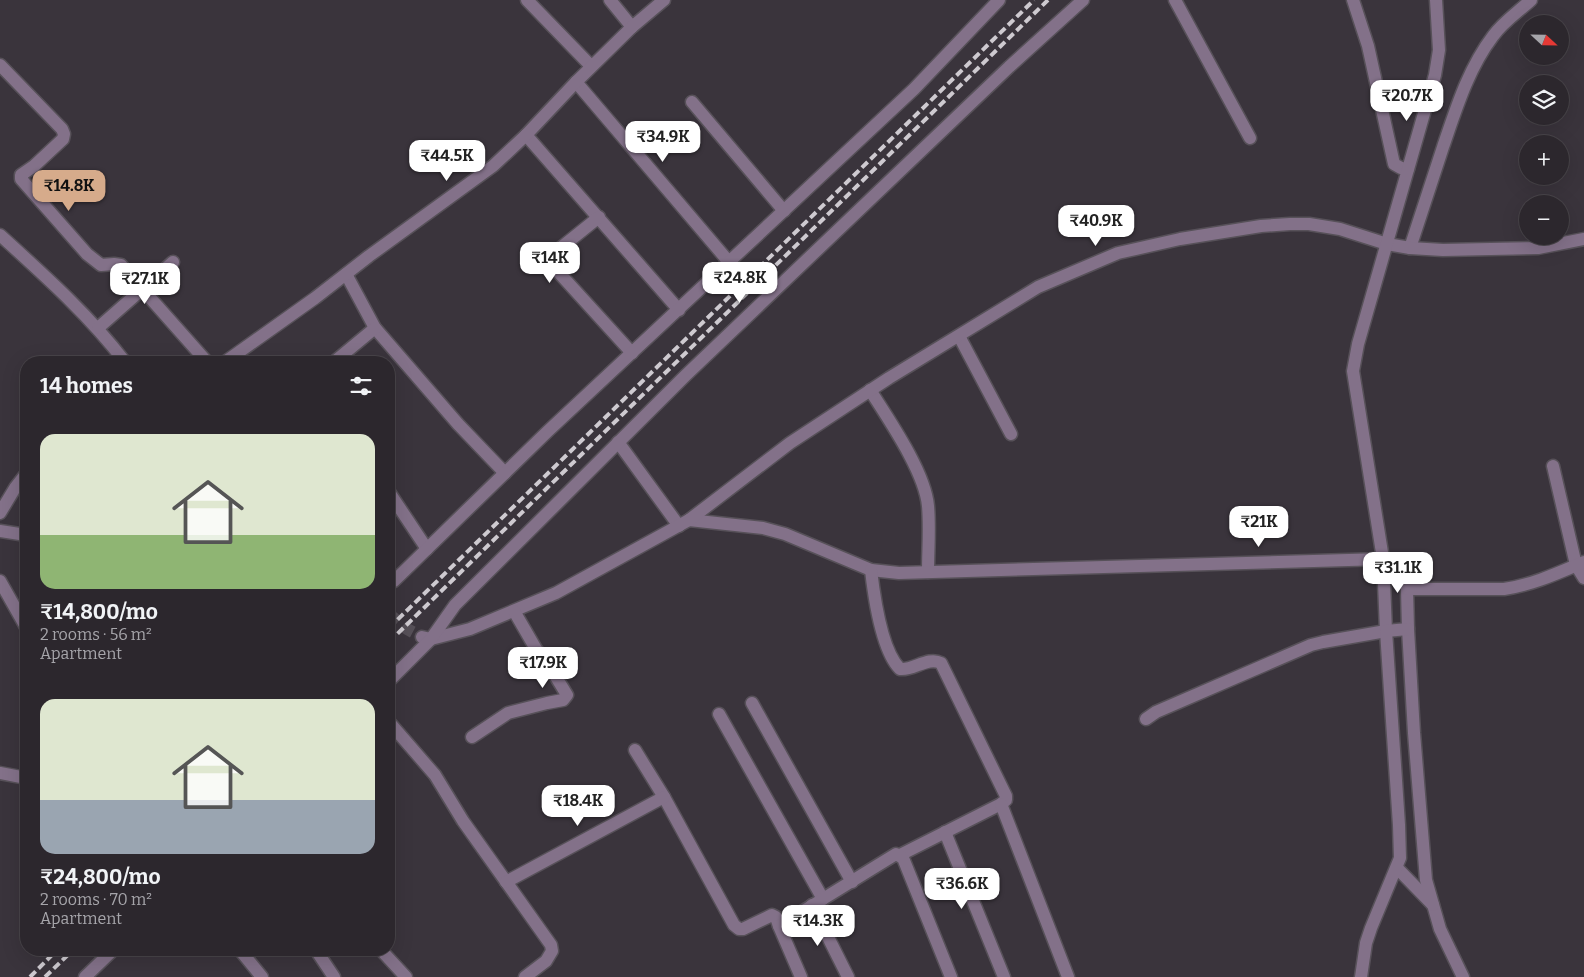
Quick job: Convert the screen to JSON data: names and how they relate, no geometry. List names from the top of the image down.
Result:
{
  "north": "right",
  "page": {
    "map_buttons": ["+", "−"],
    "price": [
      "₹20.7K",
      "₹34.9K",
      "₹44.5K",
      "₹14.8K",
      "₹40.9K",
      "₹14K",
      "₹24.8K",
      "₹27.1K",
      "₹21K",
      "₹31.1K",
      "₹17.9K",
      "₹18.4K",
      "₹36.6K",
      "₹14.3K"
    ],
    "heading": "14 homes",
    "list": [
      {
        "name": "₹14,800/mo",
        "note": "2 rooms · 56 m² · Apartment"
      },
      {
        "name": "₹24,800/mo",
        "note": "2 rooms · 70 m² · Apartment"
      }
    ]
  }
}
